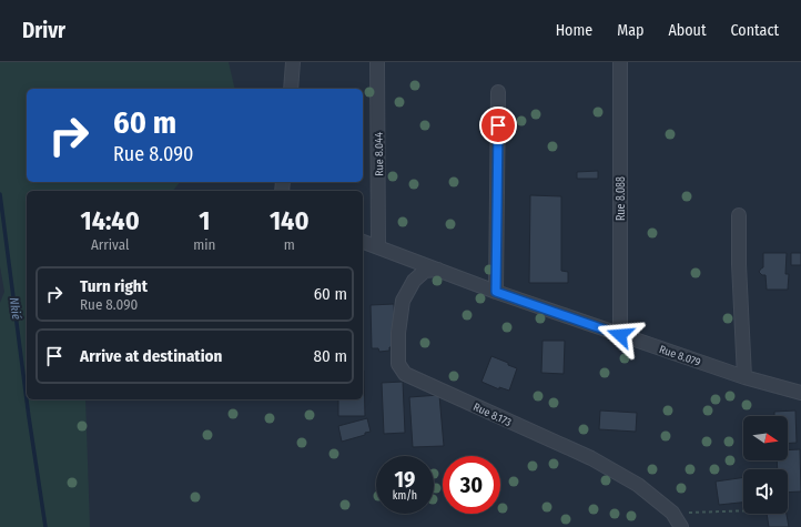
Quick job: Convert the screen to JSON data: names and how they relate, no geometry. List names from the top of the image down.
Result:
{
  "streets": {
    "street": [
      "Rue 8.044",
      "Rue 8.088",
      "Rue 8.079",
      "Rue 8.173"
    ]
  },
  "crossings": [
    ["Rue 8.044", "Rue 8.079"],
    ["Rue 8.088", "Rue 8.079"],
    ["Rue 8.079", "Rue 8.173"]
  ],
  "water": ["Nkié"],
  "north": "right",
  "page": {
    "header": "Drivr",
    "nav": [
      "Home",
      "Map",
      "About",
      "Contact"
    ],
    "turn": ["60 m", "Rue 8.090"],
    "eta": [
      "14:40",
      "Arrival",
      "1",
      "min",
      "140",
      "m"
    ],
    "list": [
      {
        "name": "Turn right",
        "note": "Rue 8.090",
        "value": "60 m"
      },
      {
        "name": "Arrive at destination",
        "value": "80 m"
      }
    ],
    "speed": "19 km/h",
    "limit": "30"
  }
}
